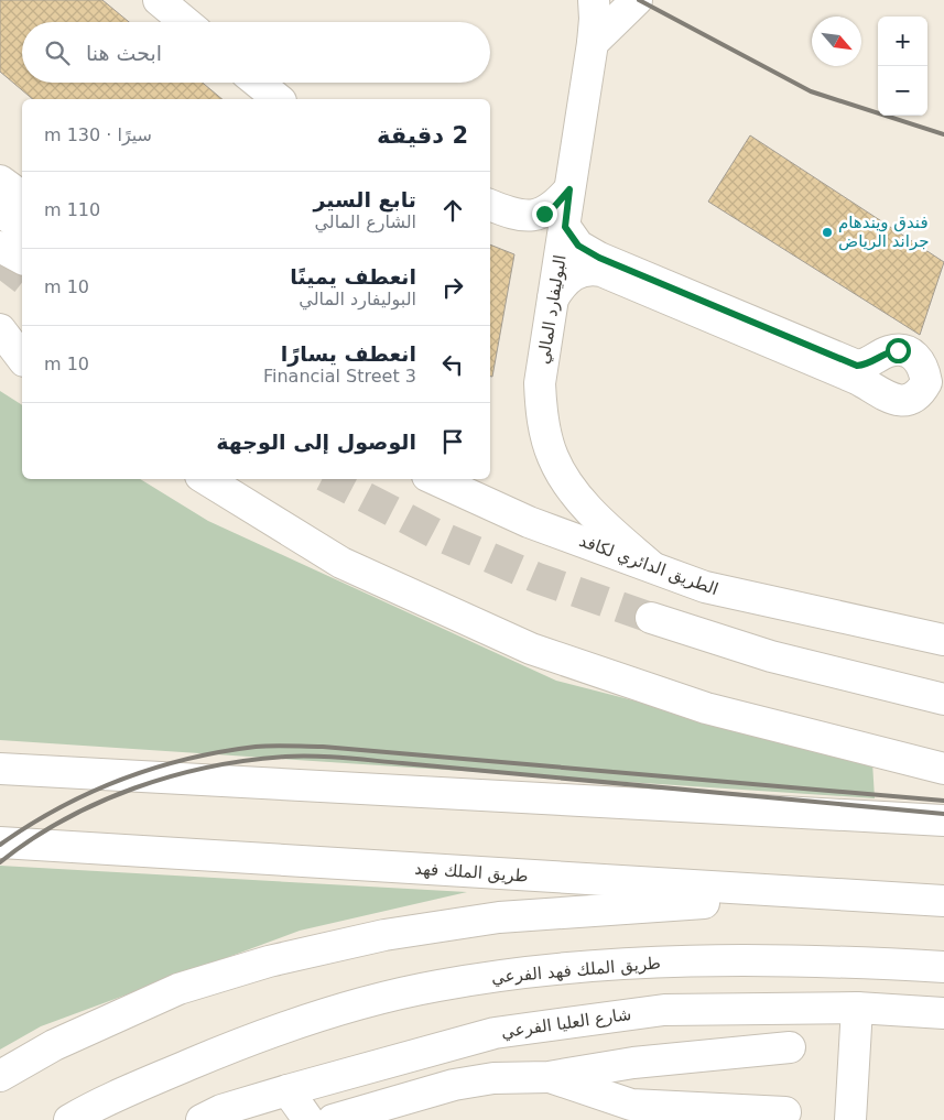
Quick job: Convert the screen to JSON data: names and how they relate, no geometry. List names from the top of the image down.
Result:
{
  "streets": {
    "main road": [
      "البوليفارد المالي",
      "الطريق الدائري لكافد",
      "طريق الملك فهد",
      "طريق الملك فهد الفرعي",
      "شارع العليا الفرعي"
    ]
  },
  "crossings": [
    ["البوليفارد المالي", "الطريق الدائري لكافد"]
  ],
  "places": ["فندق ويندهام جراند الرياض"],
  "north": "bottom right",
  "page": {
    "map_buttons": ["+", "−"],
    "search": "ابحث هنا",
    "heading": ["2 دقيقة", "سيرًا · 130 m"],
    "list": [
      ["تابع السير", "الشارع المالي", "110 m"],
      ["انعطف يمينًا", "البوليفارد المالي", "10 m"],
      ["انعطف يسارًا", "Financial Street 3", "10 m"],
      "الوصول إلى الوجهة"
    ]
  }
}
